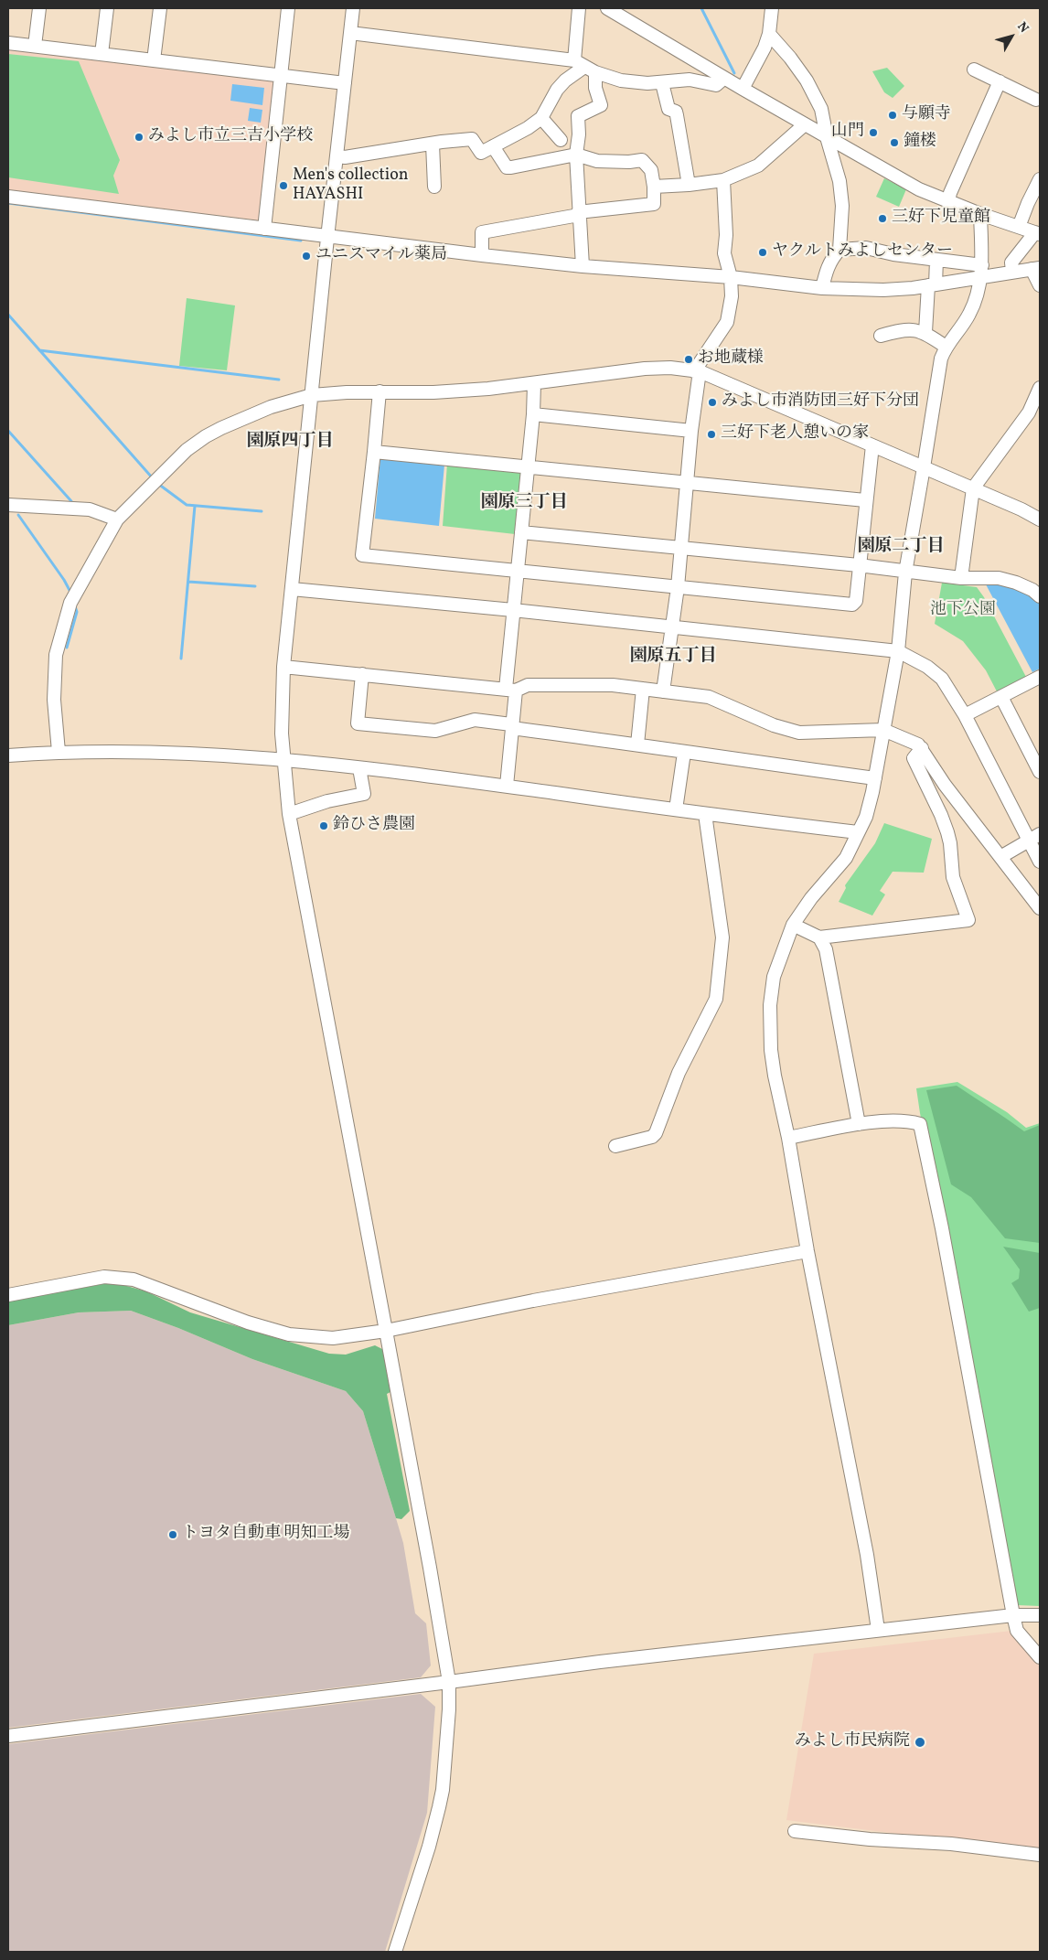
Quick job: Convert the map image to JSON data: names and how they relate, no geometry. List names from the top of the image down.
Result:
{
  "districts": [
    "園原四丁目",
    "園原三丁目",
    "園原二丁目",
    "園原五丁目"
  ],
  "parks": ["池下公園"],
  "places": [
    "与願寺",
    "山門",
    "みよし市立三吉小学校",
    "鐘楼",
    "Men's collection HAYASHI",
    "三好下児童館",
    "ヤクルトみよしセンター",
    "ユニスマイル薬局",
    "お地蔵様",
    "みよし市消防団三好下分団",
    "三好下老人憩いの家",
    "鈴ひさ農園",
    "トヨタ自動車 明知工場",
    "みよし市民病院"
  ],
  "north": "top right"
}
